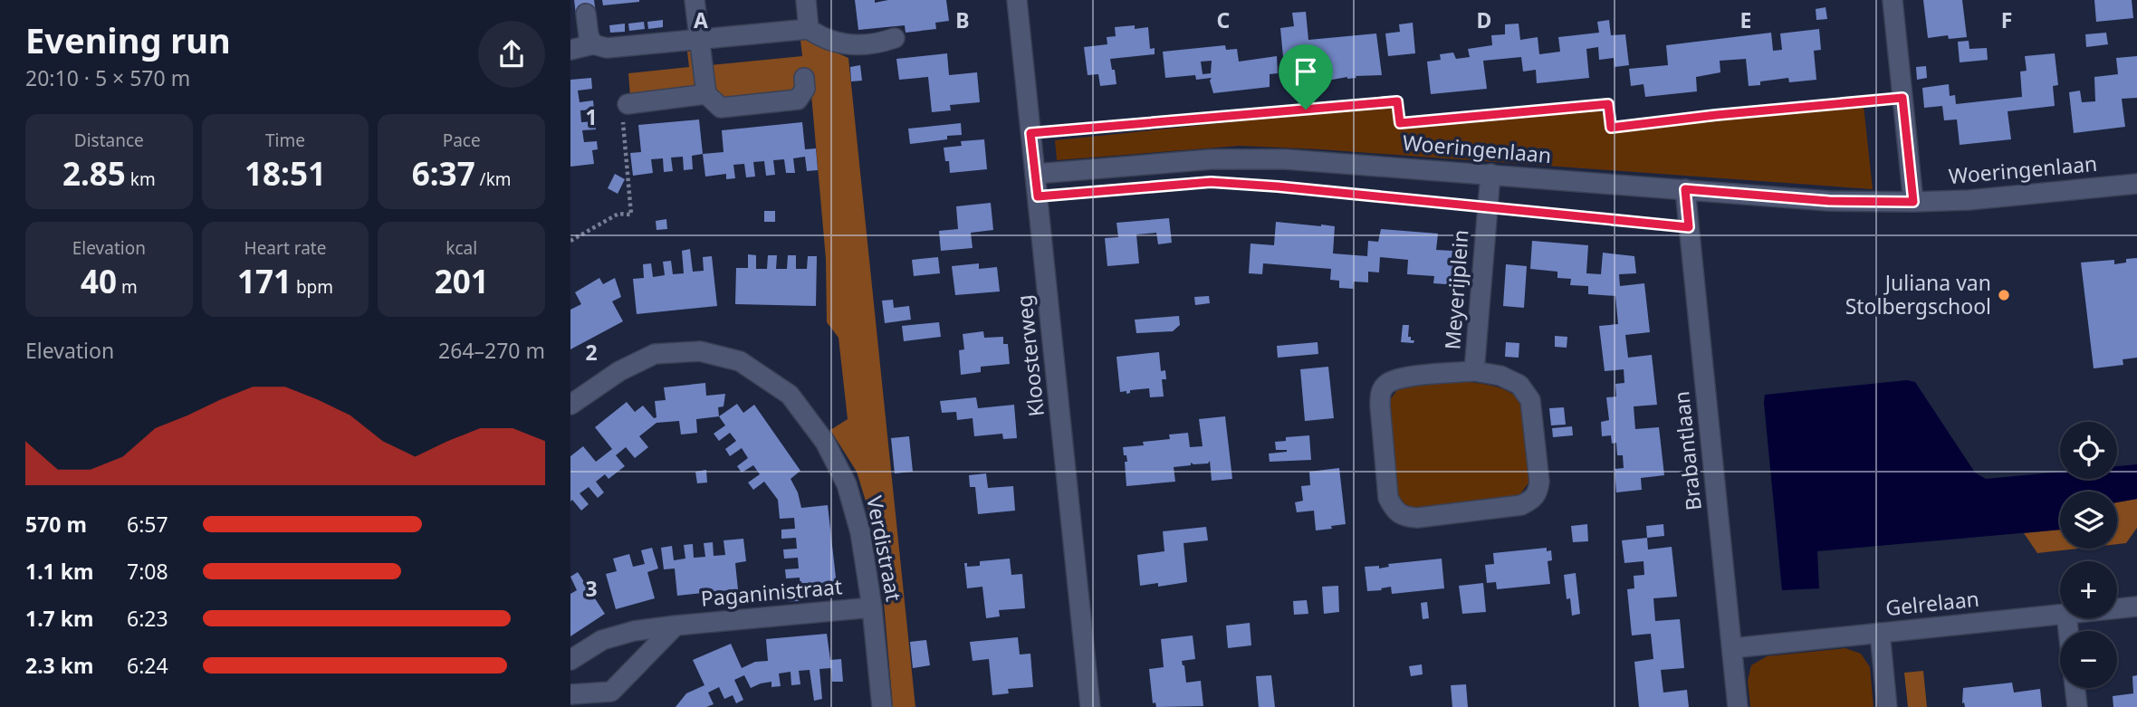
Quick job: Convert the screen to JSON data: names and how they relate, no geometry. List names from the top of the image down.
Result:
{
  "streets": {
    "street": [
      "Woeringenlaan",
      "Meyerijplein",
      "Kloosterweg",
      "Brabantlaan",
      "Verdistraat",
      "Paganinistraat",
      "Gelrelaan"
    ]
  },
  "crossings": [
    ["Woeringenlaan", "Meyerijplein"],
    ["Woeringenlaan", "Kloosterweg"],
    ["Woeringenlaan", "Brabantlaan"],
    ["Brabantlaan", "Gelrelaan"],
    ["Verdistraat", "Paganinistraat"]
  ],
  "places": ["Juliana van Stolbergschool"],
  "page": {
    "heading": ["Evening run", "20:10 · 5 × 570 m"],
    "stats": [
      ["Distance", "2.85 km"],
      ["Time", "18:51"],
      ["Pace", "6:37 /km"],
      ["Elevation", "40 m"],
      ["Heart rate", "171 bpm"],
      ["kcal", "201"]
    ],
    "chart": ["Elevation", "264–270 m"],
    "map_buttons": ["+", "−"],
    "list": [
      {
        "name": "570 m",
        "note": "6:57"
      },
      {
        "name": "1.1 km",
        "note": "7:08"
      },
      {
        "name": "1.7 km",
        "note": "6:23"
      },
      {
        "name": "2.3 km",
        "note": "6:24"
      }
    ]
  },
  "grid": {
    "columns": [
      "A",
      "B",
      "C",
      "D",
      "E",
      "F"
    ],
    "rows": ["1", "2", "3"]
  }
}
